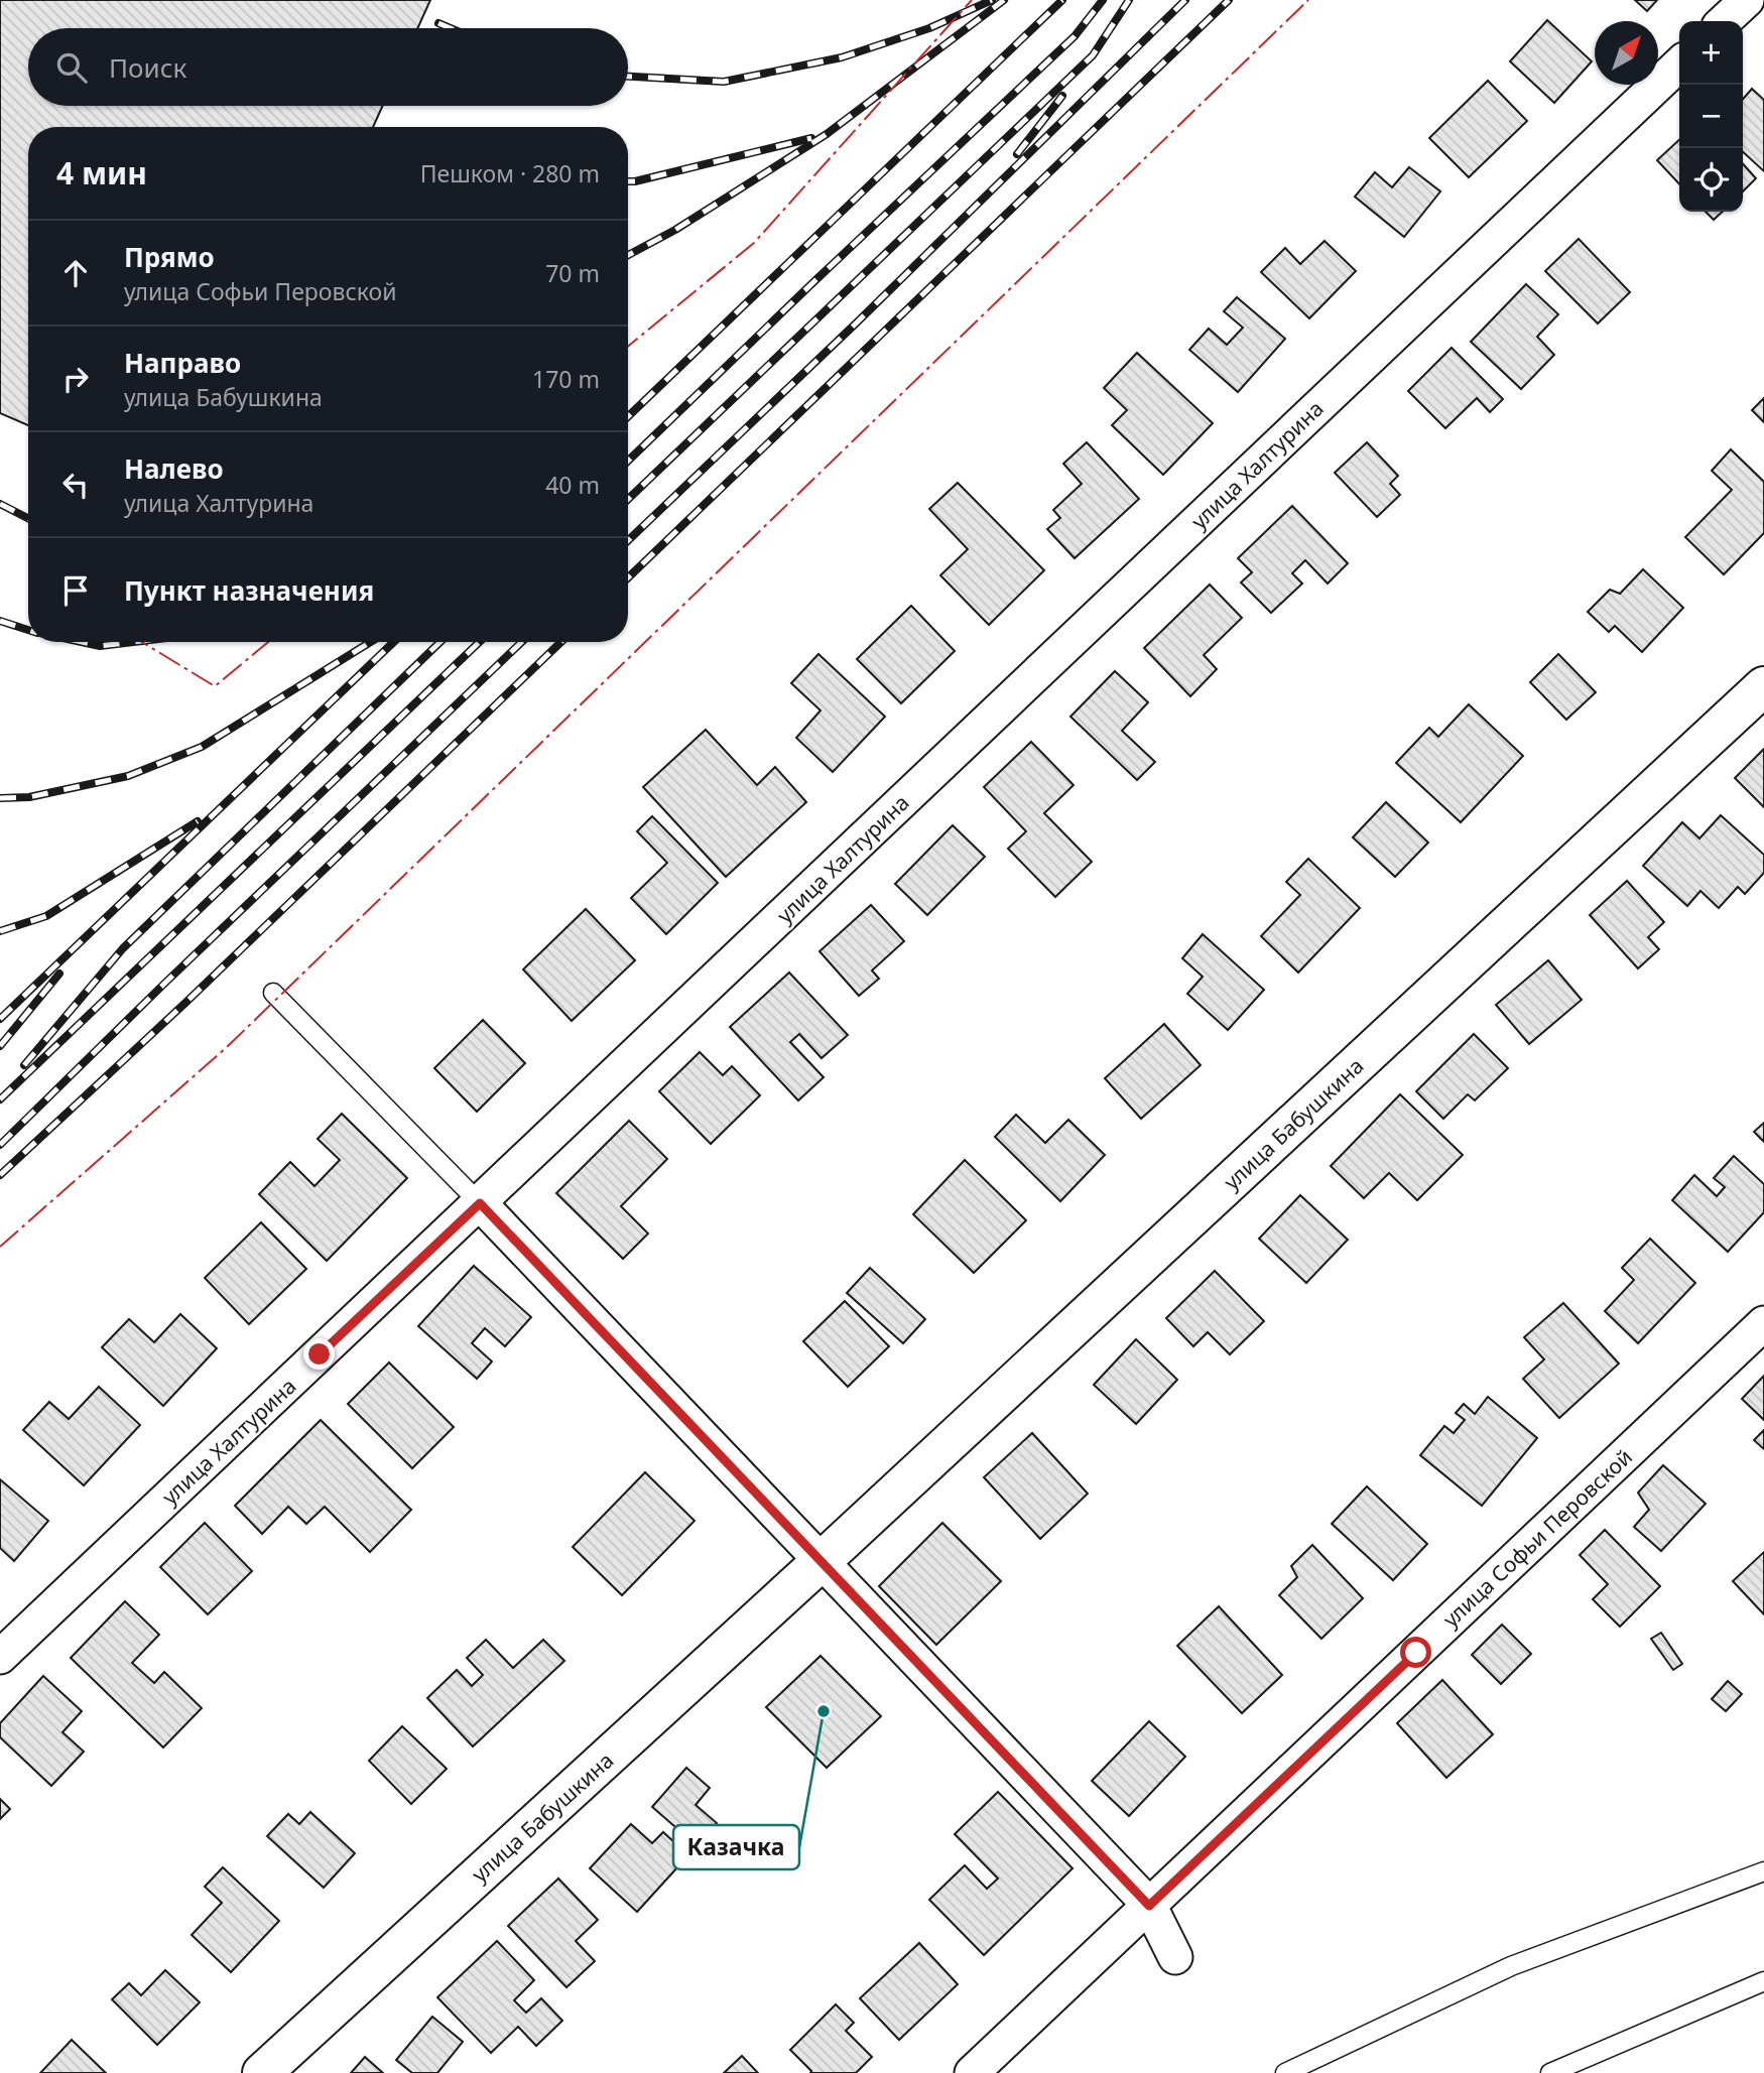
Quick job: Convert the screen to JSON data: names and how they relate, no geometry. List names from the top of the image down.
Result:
{
  "streets": {
    "street": ["улица Халтурина", "улица Бабушкина", "улица Софьи Перовской"]
  },
  "places": ["Казачка"],
  "north": "top right",
  "page": {
    "map_buttons": ["+", "−"],
    "search": "Поиск",
    "heading": ["4 мин", "Пешком · 280 m"],
    "list": [
      ["Прямо", "улица Софьи Перовской", "70 m"],
      ["Направо", "улица Бабушкина", "170 m"],
      ["Налево", "улица Халтурина", "40 m"],
      "Пункт назначения"
    ]
  }
}
